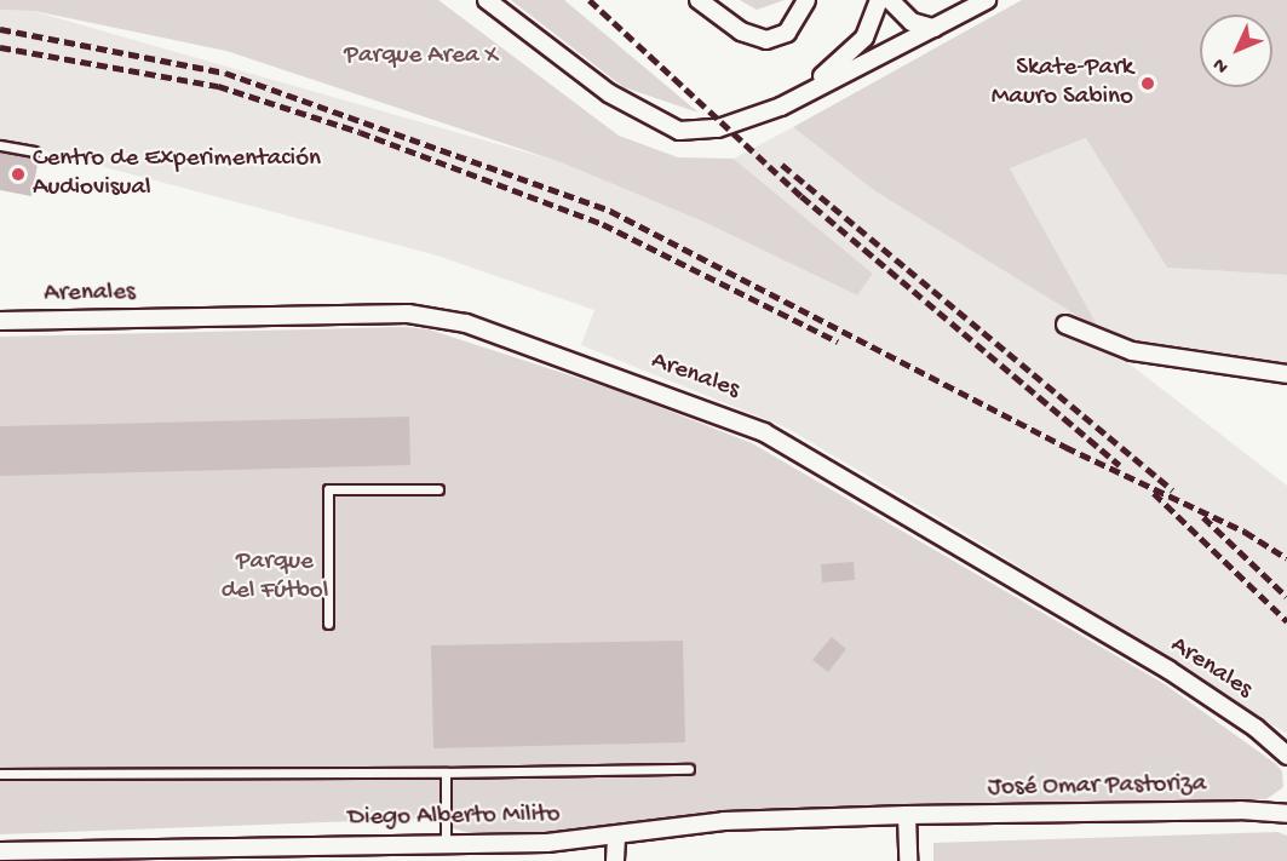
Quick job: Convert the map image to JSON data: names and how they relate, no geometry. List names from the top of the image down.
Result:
{
  "streets": {
    "street": ["Arenales", "José Omar Pastoriza", "Diego Alberto Milito"]
  },
  "crossings": [
    ["José Omar Pastoriza", "Diego Alberto Milito"]
  ],
  "parks": ["Parque Area X", "Parque del Fútbol"],
  "places": ["Skate-Park Mauro Sabino", "Centro de Experimentación Audiovisual"],
  "north": "bottom left"
}
